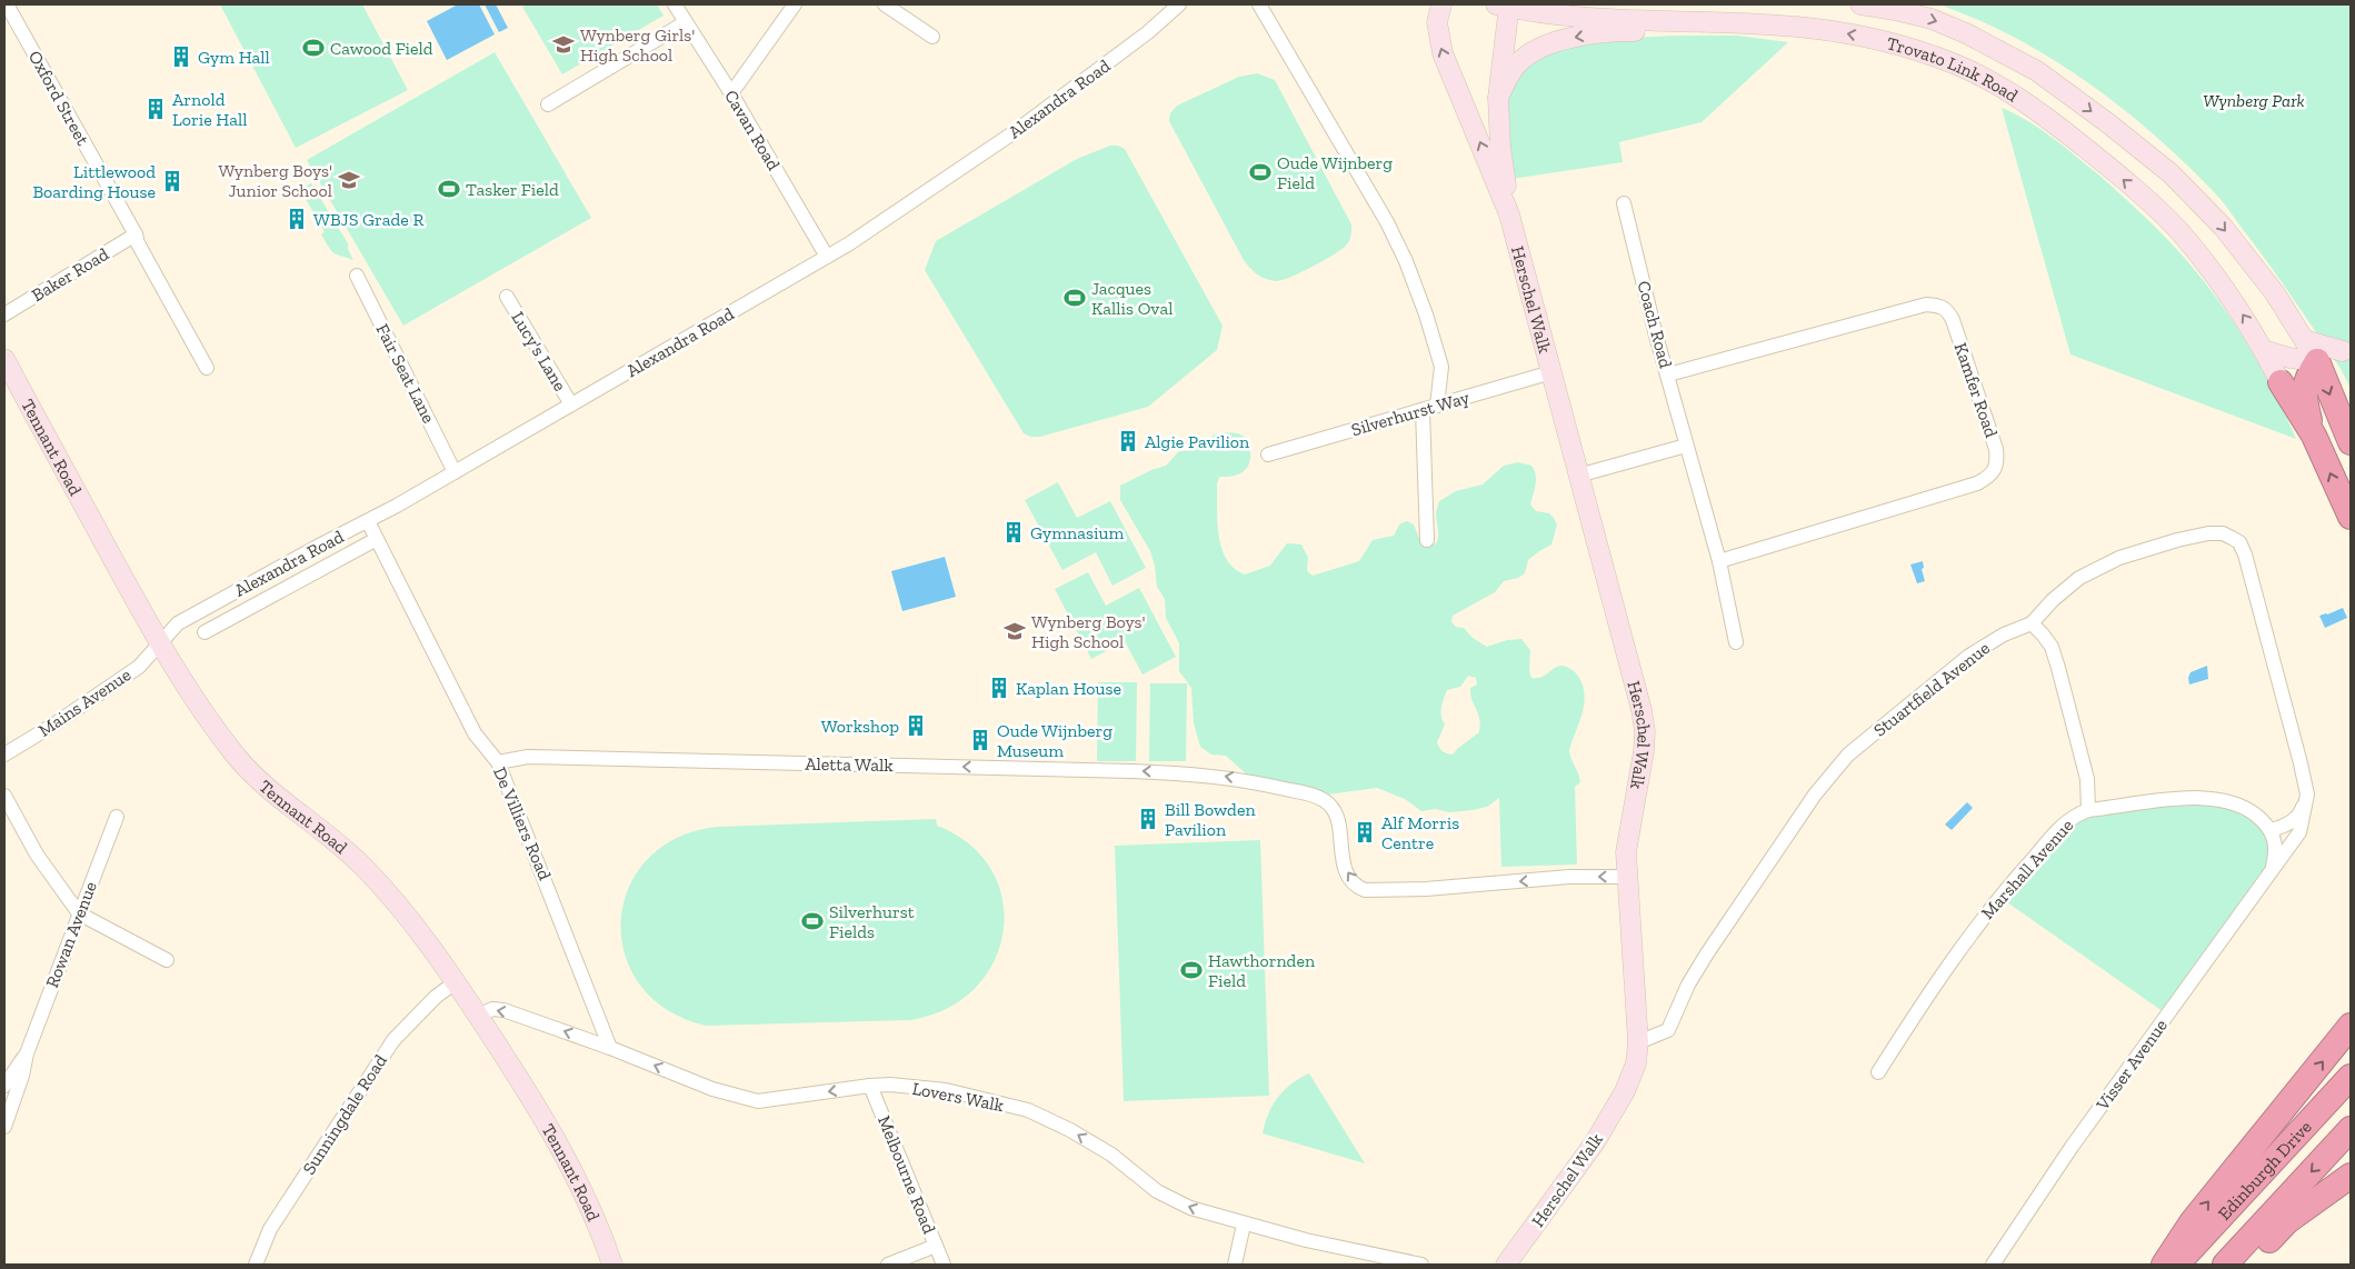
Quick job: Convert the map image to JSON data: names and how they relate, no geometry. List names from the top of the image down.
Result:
{
  "streets": {
    "highway": ["Edinburgh Drive"],
    "main road": ["Trovato Link Road", "Herschel Walk", "Tennant Road"],
    "street": [
      "Oxford Street",
      "Alexandra Road",
      "Cavan Road",
      "Baker Road",
      "Coach Road",
      "Lucy's Lane",
      "Fair Seat Lane",
      "Kamfer Road",
      "Silverhurst Way",
      "Stuartfield Avenue",
      "Mains Avenue",
      "Aletta Walk",
      "De Villiers Road",
      "Marshall Avenue",
      "Rowan Avenue",
      "Visser Avenue",
      "Lovers Walk",
      "Sunningdale Road",
      "Melbourne Road"
    ]
  },
  "crossings": [
    ["Trovato Link Road", "Herschel Walk"],
    ["Oxford Street", "Baker Road"],
    ["Alexandra Road", "Cavan Road"],
    ["Alexandra Road", "Lucy's Lane"],
    ["Alexandra Road", "Fair Seat Lane"],
    ["Alexandra Road", "Tennant Road"],
    ["Alexandra Road", "Mains Avenue"],
    ["Alexandra Road", "De Villiers Road"],
    ["Herschel Walk", "Silverhurst Way"],
    ["Herschel Walk", "Stuartfield Avenue"],
    ["Herschel Walk", "Aletta Walk"],
    ["Coach Road", "Kamfer Road"],
    ["Tennant Road", "Mains Avenue"],
    ["Tennant Road", "Lovers Walk"],
    ["Tennant Road", "Sunningdale Road"],
    ["Stuartfield Avenue", "Marshall Avenue"],
    ["Stuartfield Avenue", "Visser Avenue"],
    ["Aletta Walk", "De Villiers Road"],
    ["De Villiers Road", "Lovers Walk"],
    ["Lovers Walk", "Melbourne Road"]
  ],
  "one_way": ["Aletta Walk", "Lovers Walk"],
  "parks": ["Wynberg Park"],
  "places": {
    "school or university": ["Wynberg Girls' High School", "Wynberg Boys' Junior School", "Wynberg Boys' High School"],
    "sports": [
      "Cawood Field",
      "Oude Wijnberg Field",
      "Tasker Field",
      "Jacques Kallis Oval",
      "Silverhurst Fields",
      "Hawthornden Field"
    ],
    "building": [
      "Gym Hall",
      "Arnold Lorie Hall",
      "Littlewood Boarding House",
      "WBJS Grade R",
      "Algie Pavilion",
      "Gymnasium",
      "Kaplan House",
      "Workshop",
      "Oude Wijnberg Museum",
      "Bill Bowden Pavilion",
      "Alf Morris Centre"
    ]
  }
}
